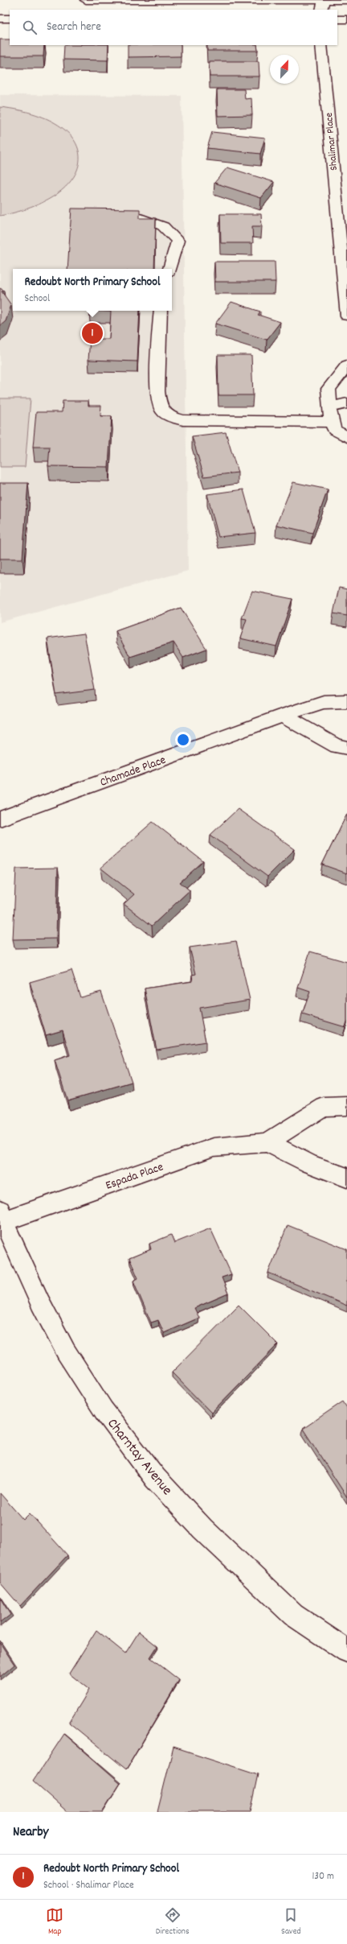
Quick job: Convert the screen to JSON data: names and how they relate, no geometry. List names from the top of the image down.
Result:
{
  "streets": {
    "street": [
      "Shalimar Place",
      "Chamade Place",
      "Espada Place",
      "Charntay Avenue"
    ]
  },
  "crossings": [
    ["Espada Place", "Charntay Avenue"]
  ],
  "north": "top right",
  "page": {
    "search": "Search here",
    "popup": ["Redoubt North Primary School", "School"],
    "pins": "1",
    "heading": "Nearby",
    "list": [
      {
        "mark": "1",
        "name": "Redoubt North Primary School",
        "note": "School · Shalimar Place",
        "value": "130 m"
      }
    ],
    "nav": ["Map", "Directions", "Saved"]
  }
}
